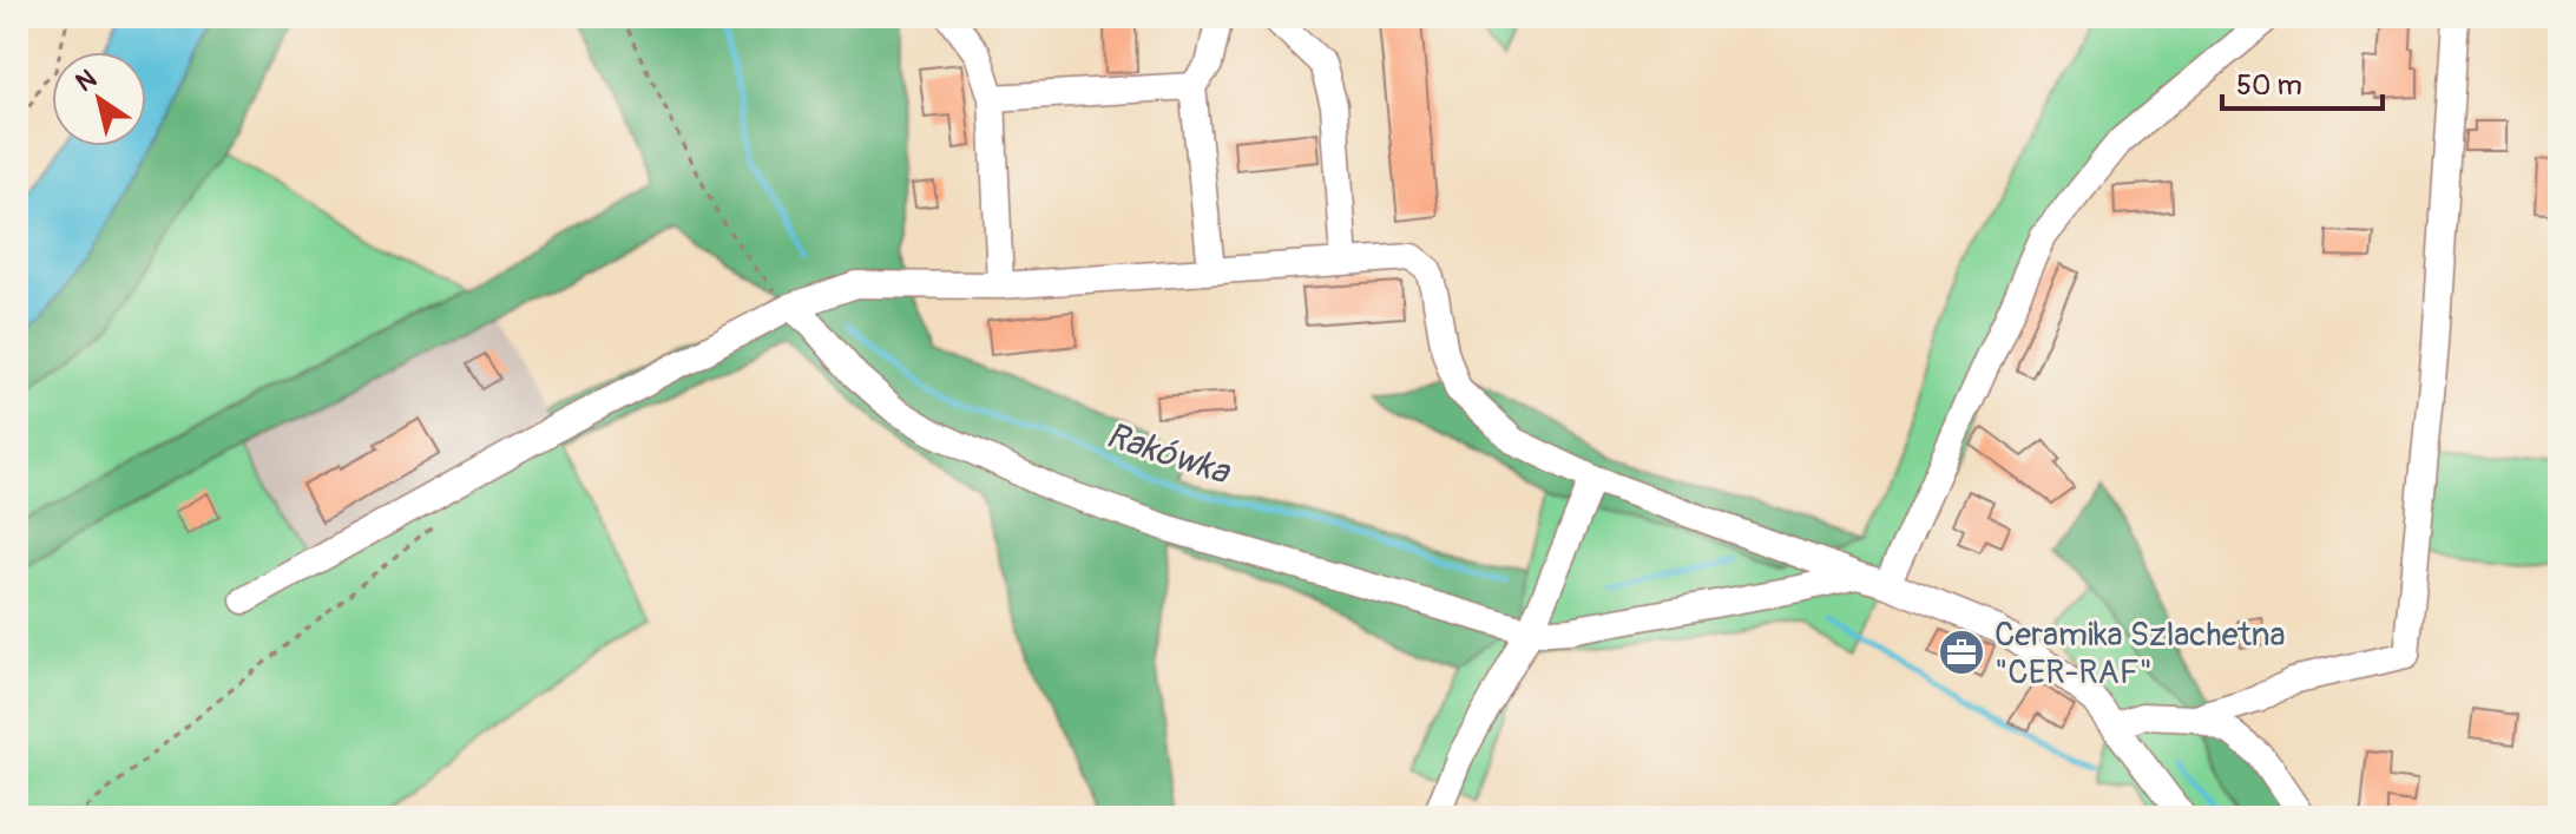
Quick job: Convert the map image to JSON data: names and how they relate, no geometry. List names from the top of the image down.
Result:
{
  "water": ["Rakówka"],
  "places": {
    "office": ["Ceramika Szlachetna \"CER-RAF\""]
  },
  "scale_bar": "50 m",
  "north": "top left"
}
